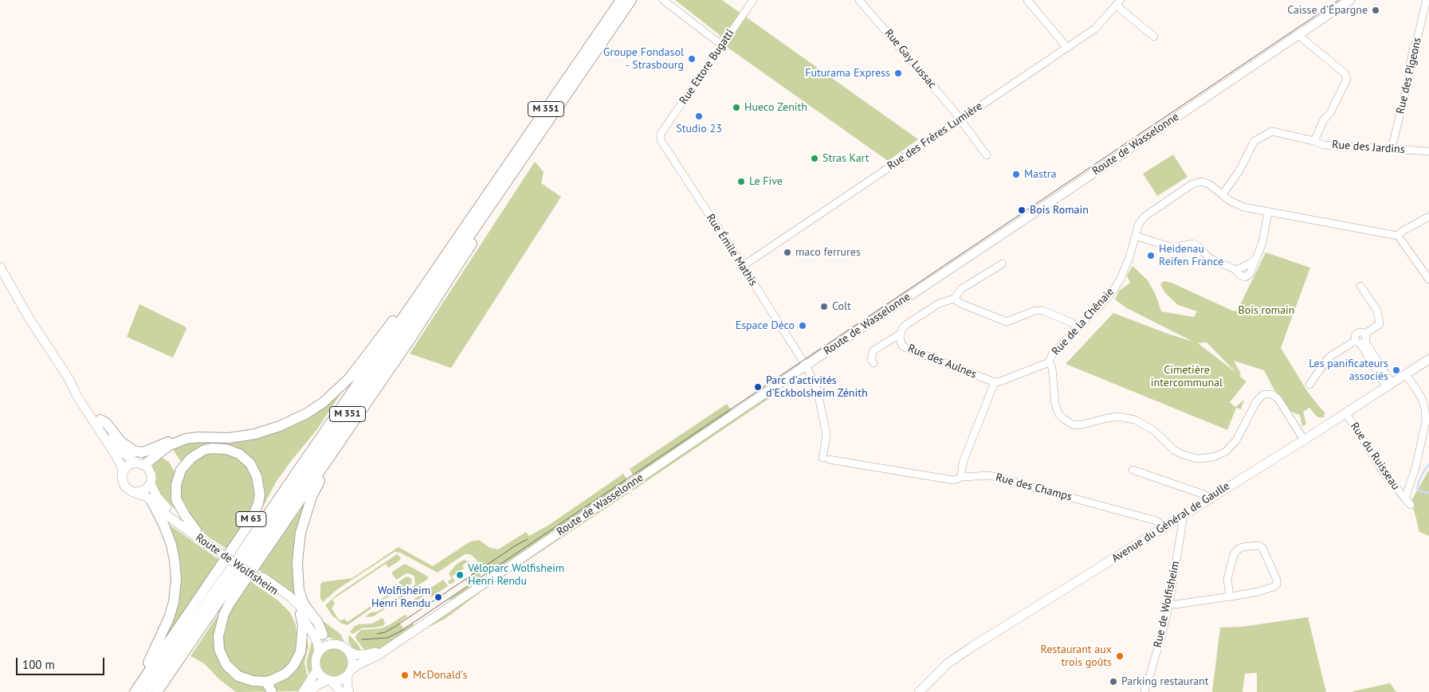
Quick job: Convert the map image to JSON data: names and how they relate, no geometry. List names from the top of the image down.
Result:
{
  "streets": {
    "highway": ["M 351", "M 63"],
    "main road": ["Route de Wasselonne", "Avenue du Général de Gaulle", "Route de Wolfisheim"],
    "street": [
      "Rue Gay Lussac",
      "Rue Ettore Bugatti",
      "Rue des Pigeons",
      "Rue des Frères Lumière",
      "Rue des Jardins",
      "Rue Émile Mathis",
      "Rue de la Chênaie",
      "Rue des Aulnes",
      "Rue du Ruisseau",
      "Rue des Champs",
      "Rue de Wolfisheim"
    ]
  },
  "crossings": [
    ["Rue Gay Lussac", "Rue des Frères Lumière"],
    ["Rue Ettore Bugatti", "Rue Émile Mathis"],
    ["Rue des Pigeons", "Rue des Jardins"],
    ["Rue des Frères Lumière", "Rue Émile Mathis"],
    ["Route de Wasselonne", "Rue Émile Mathis"],
    ["Route de Wasselonne", "Route de Wolfisheim"],
    ["Rue des Jardins", "Rue de la Chênaie"],
    ["Rue Émile Mathis", "Rue des Champs"],
    ["Rue de la Chênaie", "Rue des Aulnes"],
    ["Rue du Ruisseau", "Avenue du Général de Gaulle"],
    ["Rue des Champs", "Avenue du Général de Gaulle"],
    ["M 63", "Route de Wolfisheim"],
    ["Avenue du Général de Gaulle", "Rue de Wolfisheim"]
  ],
  "parks": ["Bois romain", "Cimetière intercommunal"],
  "places": [
    "Caisse d'Épargne",
    "Groupe Fondasol - Strasbourg",
    "Futurama Express",
    "Hueco Zenith",
    "Studio 23",
    "Stras Kart",
    "Mastra",
    "Le Five",
    "Bois Romain",
    "maco ferrures",
    "Heidenau Reifen France",
    "Colt",
    "Espace Déco",
    "Les panificateurs associés",
    "Parc d'activités d'Eckbolsheim Zénith",
    "Véloparc Wolfisheim Henri Rendu",
    "Wolfisheim Henri Rendu",
    "Restaurant aux trois goûts",
    "McDonald's",
    "Parking restaurant"
  ],
  "scale_bar": "100 m"
}
